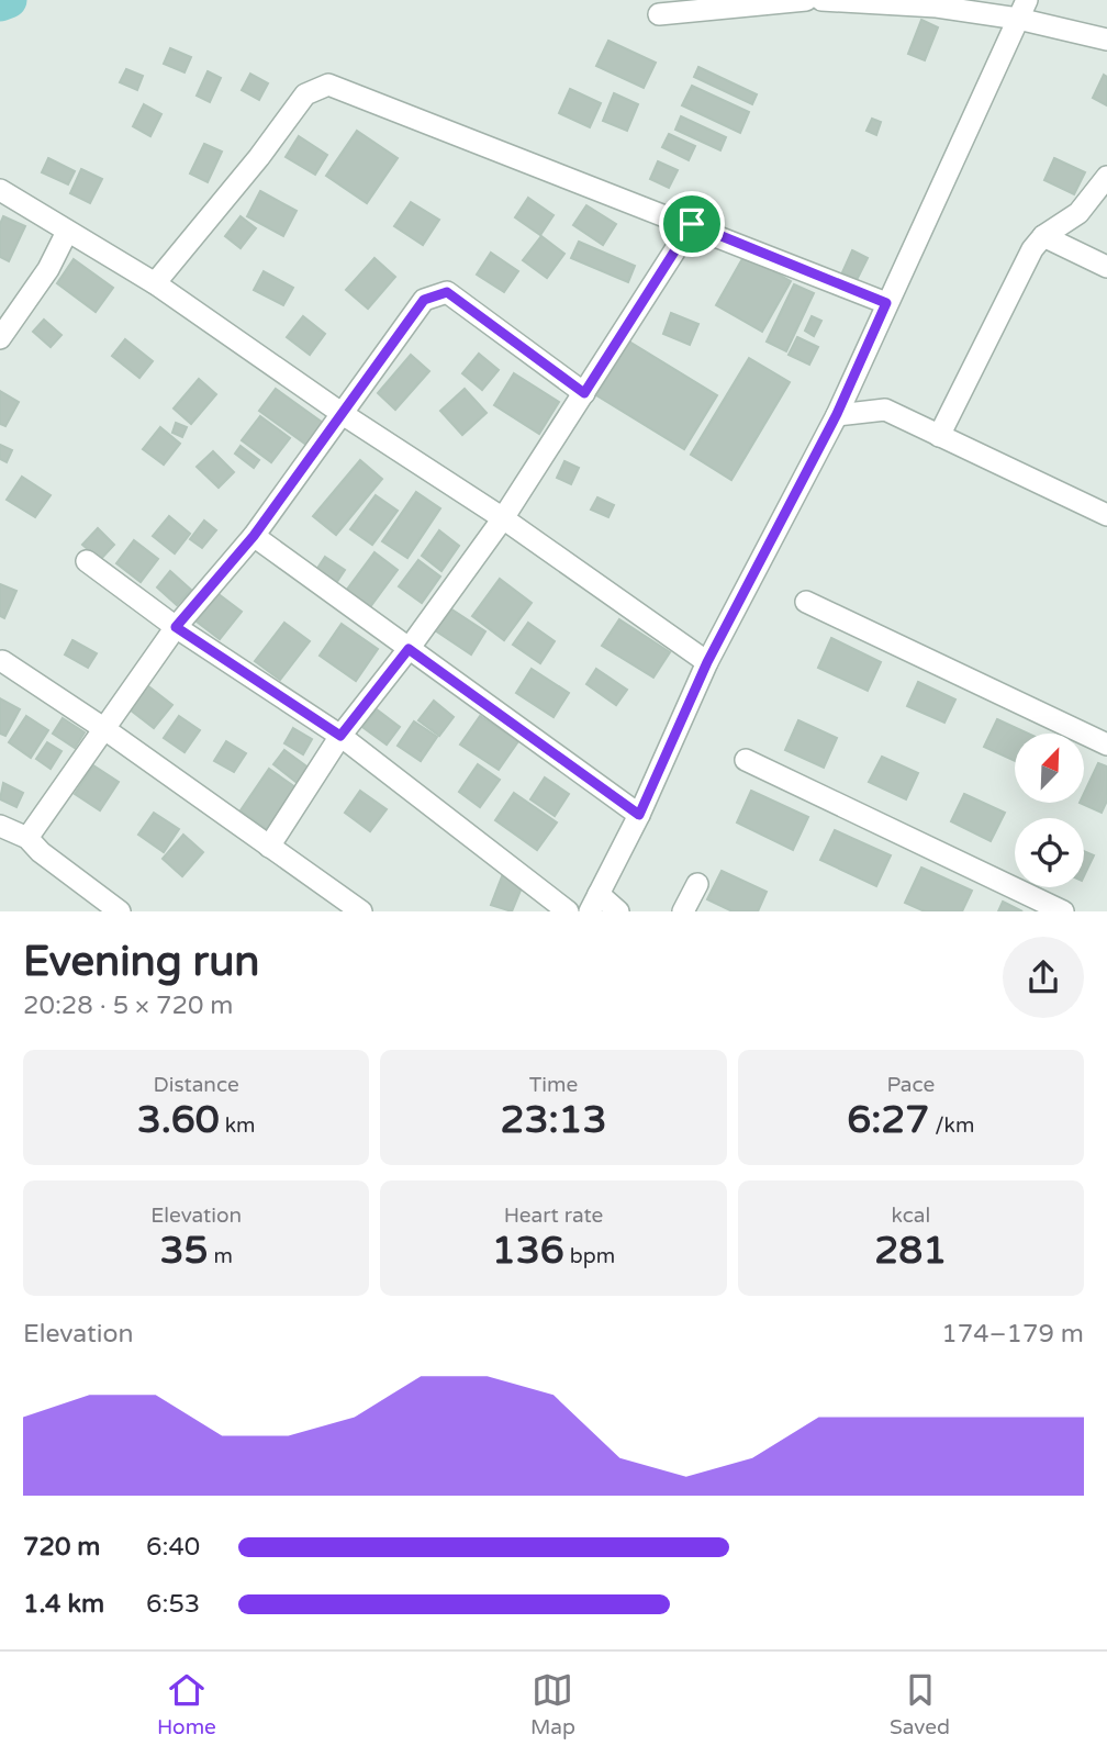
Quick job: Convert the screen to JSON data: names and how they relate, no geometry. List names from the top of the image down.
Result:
{
  "north": "top right",
  "page": {
    "heading": ["Evening run", "20:28 · 5 × 720 m"],
    "stats": [
      ["Distance", "3.60 km"],
      ["Time", "23:13"],
      ["Pace", "6:27 /km"],
      ["Elevation", "35 m"],
      ["Heart rate", "136 bpm"],
      ["kcal", "281"]
    ],
    "chart": ["Elevation", "174–179 m"],
    "list": [
      {
        "name": "720 m",
        "note": "6:40"
      },
      {
        "name": "1.4 km",
        "note": "6:53"
      }
    ],
    "tabs": ["Home", "Map", "Saved"]
  }
}
